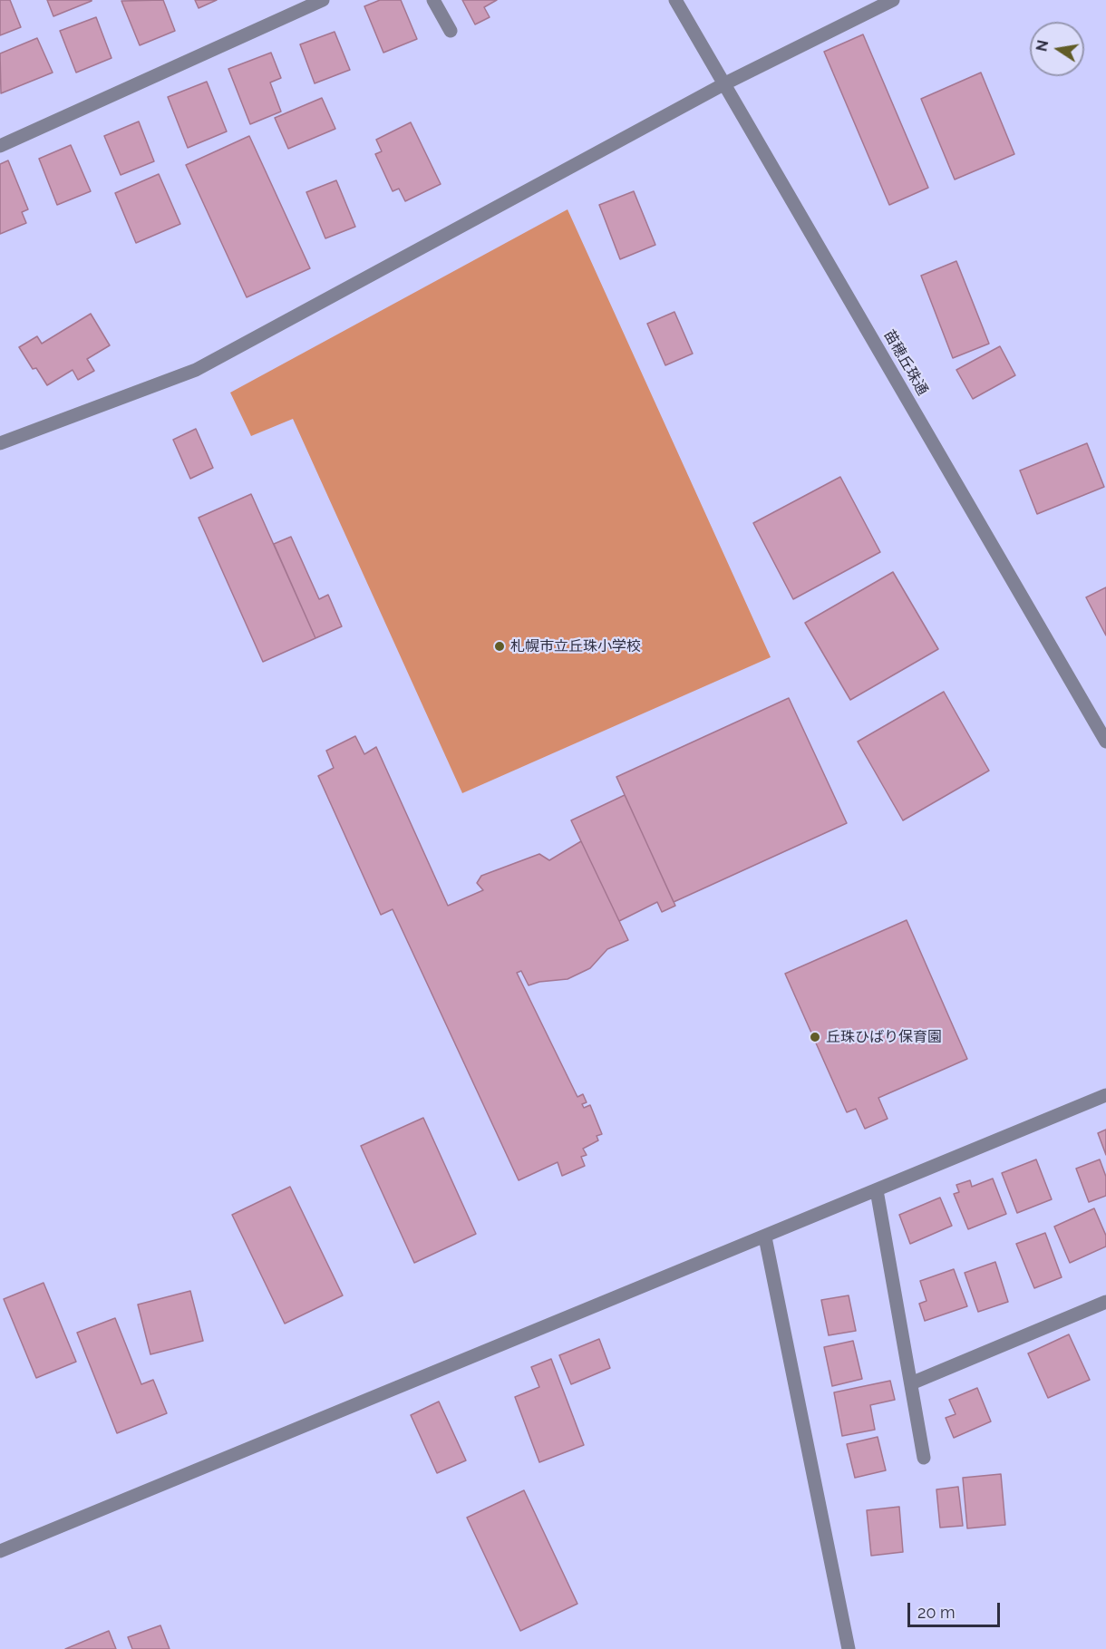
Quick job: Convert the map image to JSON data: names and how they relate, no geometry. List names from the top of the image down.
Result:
{
  "streets": {
    "street": ["苗穂丘珠通"]
  },
  "places": ["札幌市立丘珠小学校", "丘珠ひばり保育園"],
  "scale_bar": "20 m",
  "north": "left"
}
